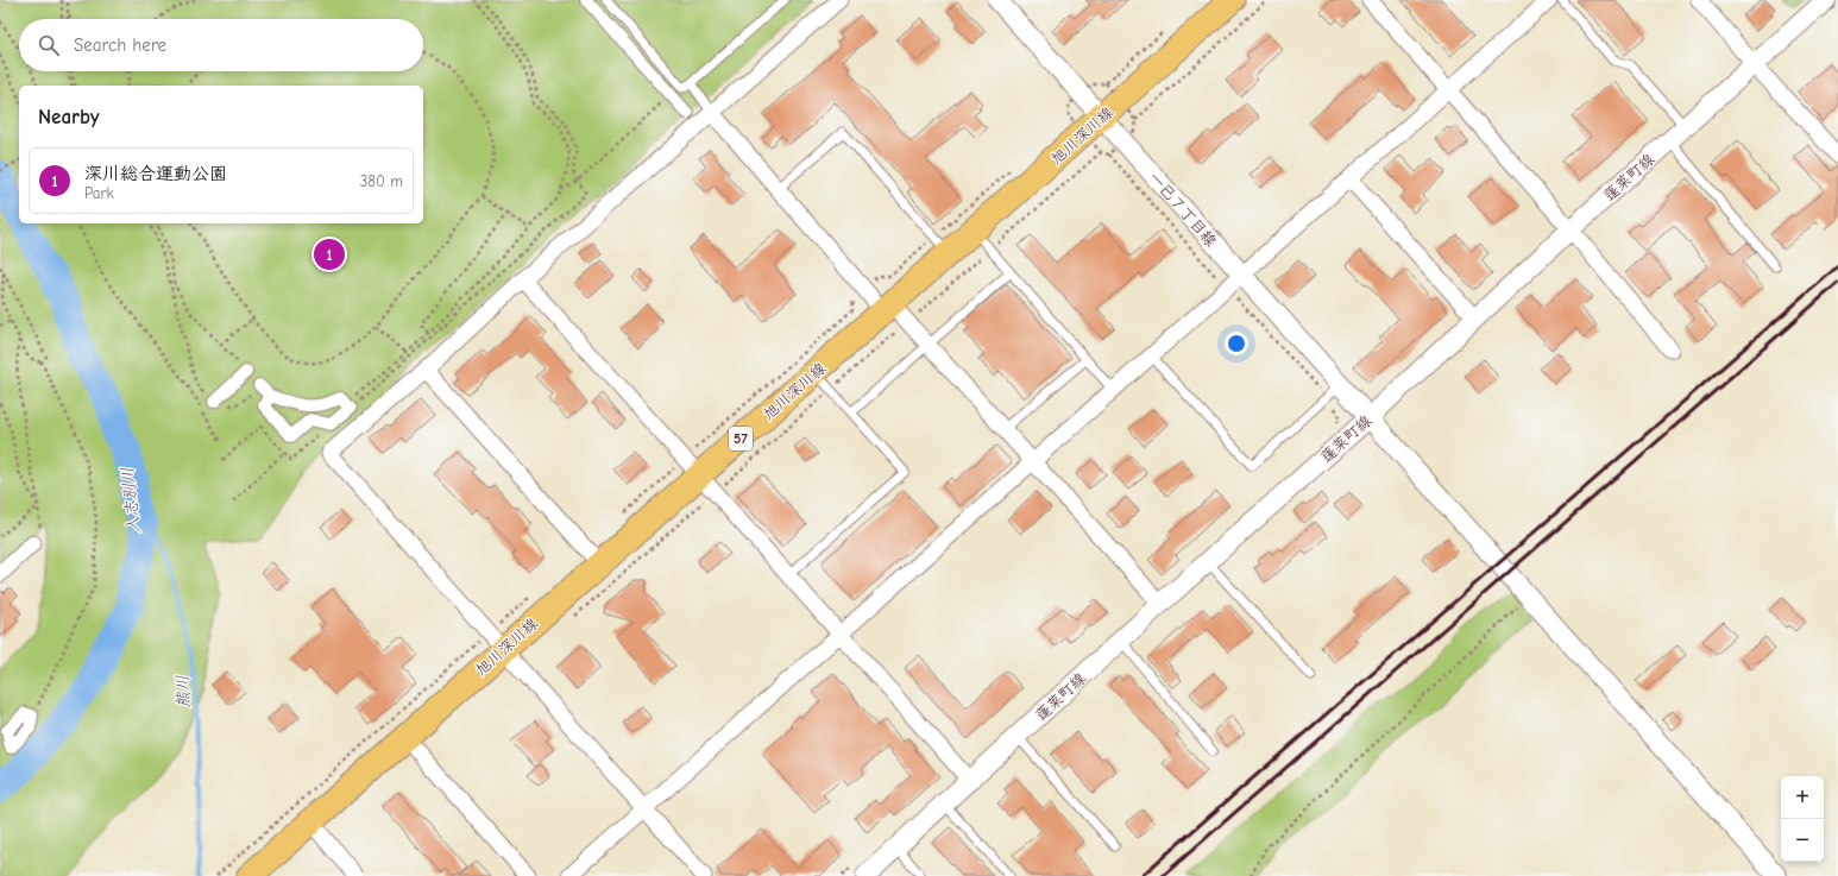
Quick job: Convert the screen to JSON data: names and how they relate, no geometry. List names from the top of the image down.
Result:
{
  "streets": {
    "main road": ["旭川深川線", "57"],
    "street": ["蓬莱町線", "一已７丁目線"]
  },
  "crossings": [
    ["旭川深川線", "一已７丁目線"],
    ["蓬莱町線", "一已７丁目線"]
  ],
  "water": ["入志別川", "熊川"],
  "page": {
    "search": "Search here",
    "heading": "Nearby",
    "list": [
      {
        "mark": "1",
        "name": "深川総合運動公園",
        "note": "Park",
        "value": "380 m"
      }
    ],
    "pins": "1",
    "map_buttons": ["+", "−"]
  }
}
